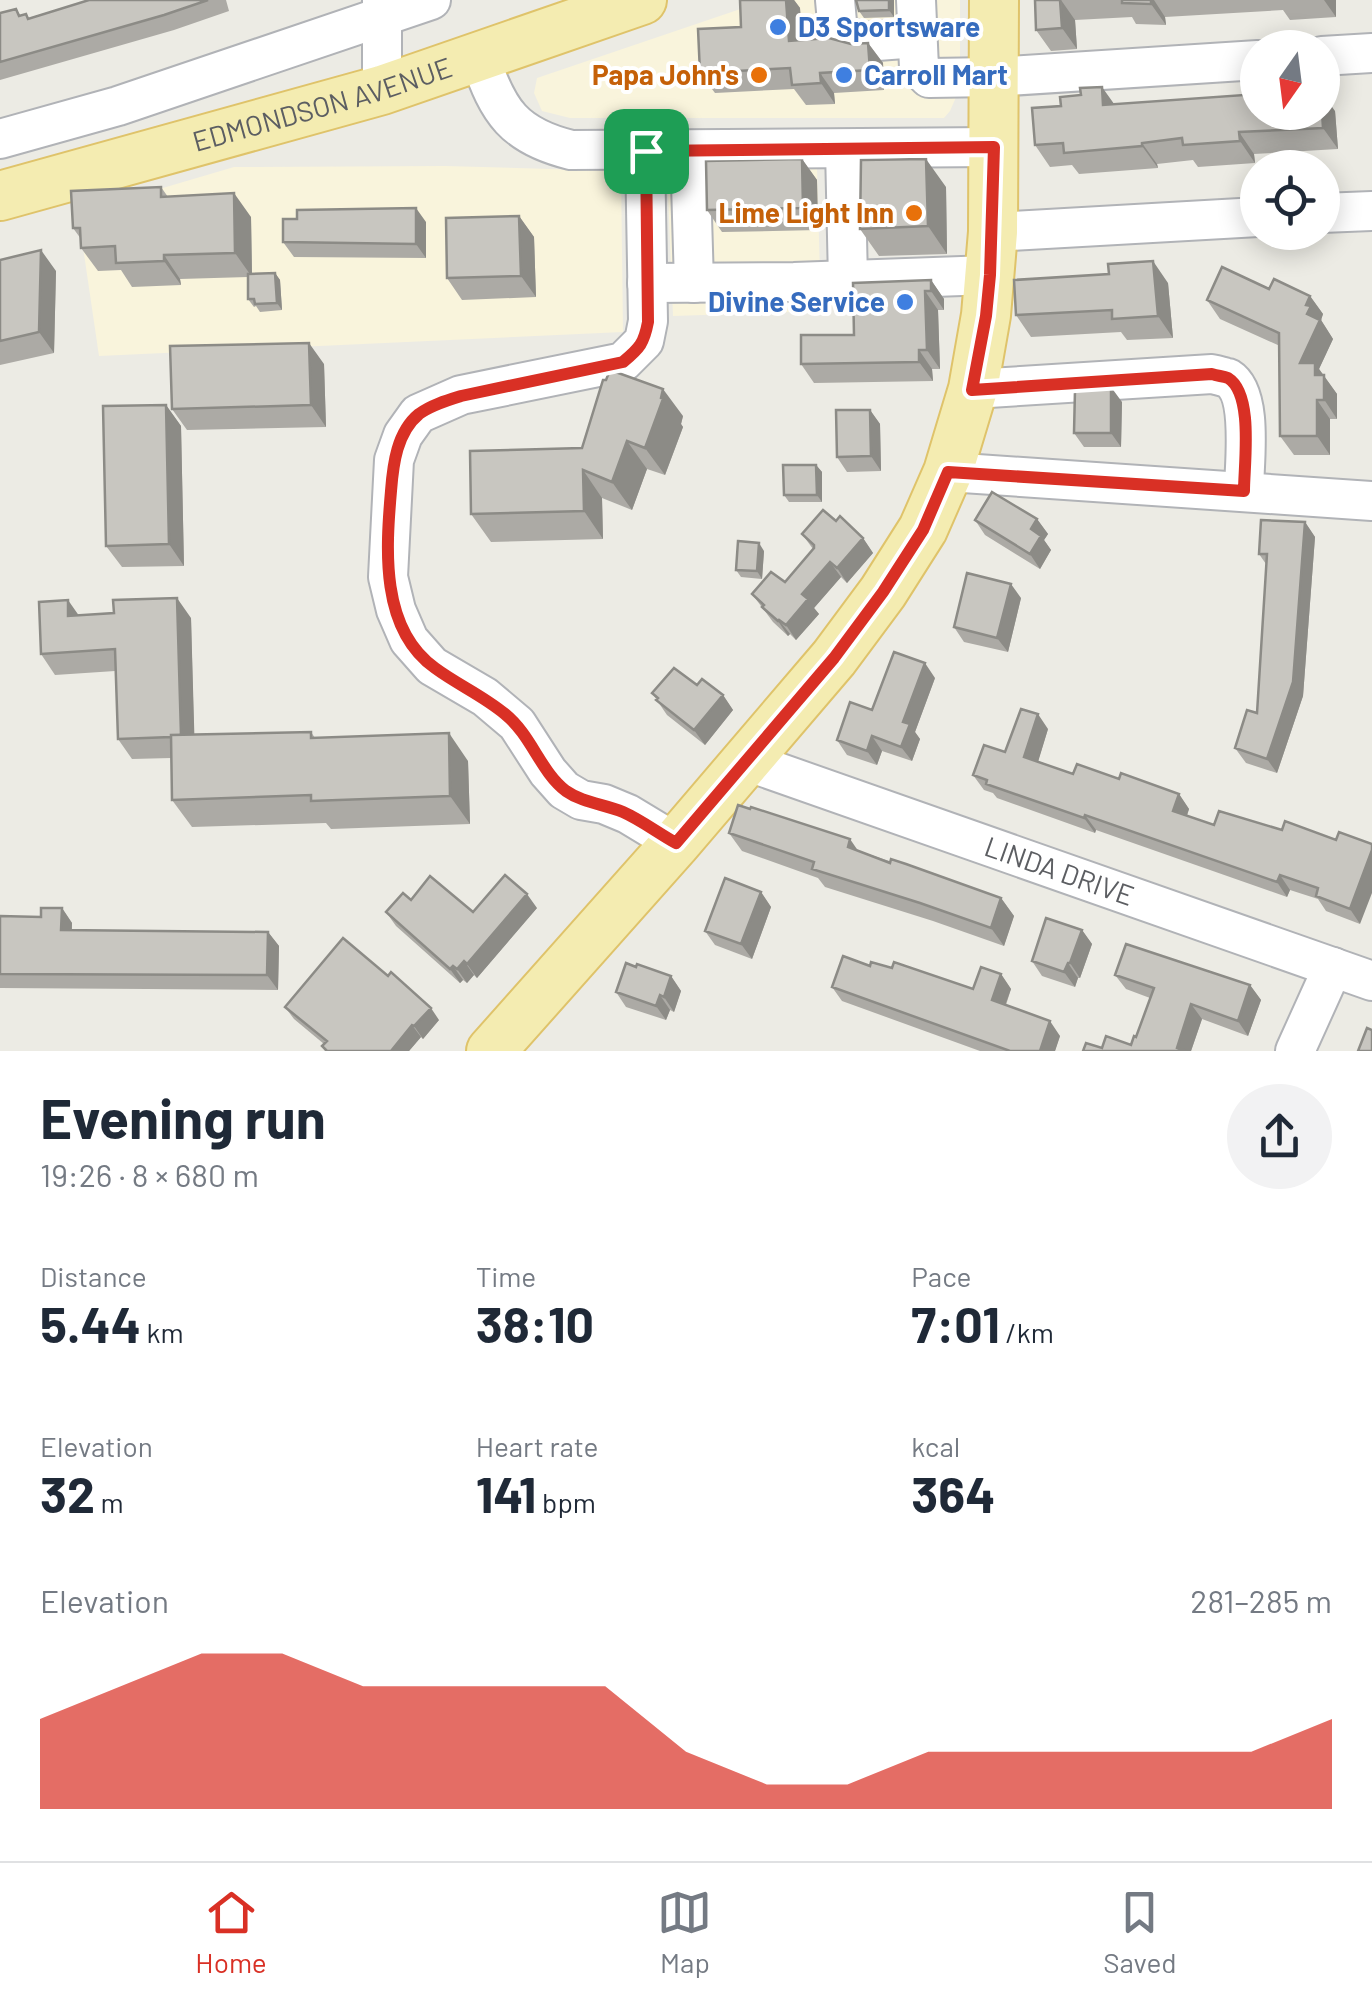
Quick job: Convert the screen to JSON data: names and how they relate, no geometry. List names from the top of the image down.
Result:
{
  "streets": {
    "main road": ["EDMONDSON AVENUE"],
    "street": ["LINDA DRIVE"]
  },
  "places": [
    "D3 Sportsware",
    "Papa John's",
    "Carroll Mart",
    "Lime Light Inn",
    "Divine Service"
  ],
  "north": "bottom",
  "page": {
    "heading": ["Evening run", "19:26 · 8 × 680 m"],
    "stats": [
      ["Distance", "5.44 km"],
      ["Time", "38:10"],
      ["Pace", "7:01 /km"],
      ["Elevation", "32 m"],
      ["Heart rate", "141 bpm"],
      ["kcal", "364"]
    ],
    "chart": ["Elevation", "281–285 m"],
    "tabs": ["Home", "Map", "Saved"]
  }
}
